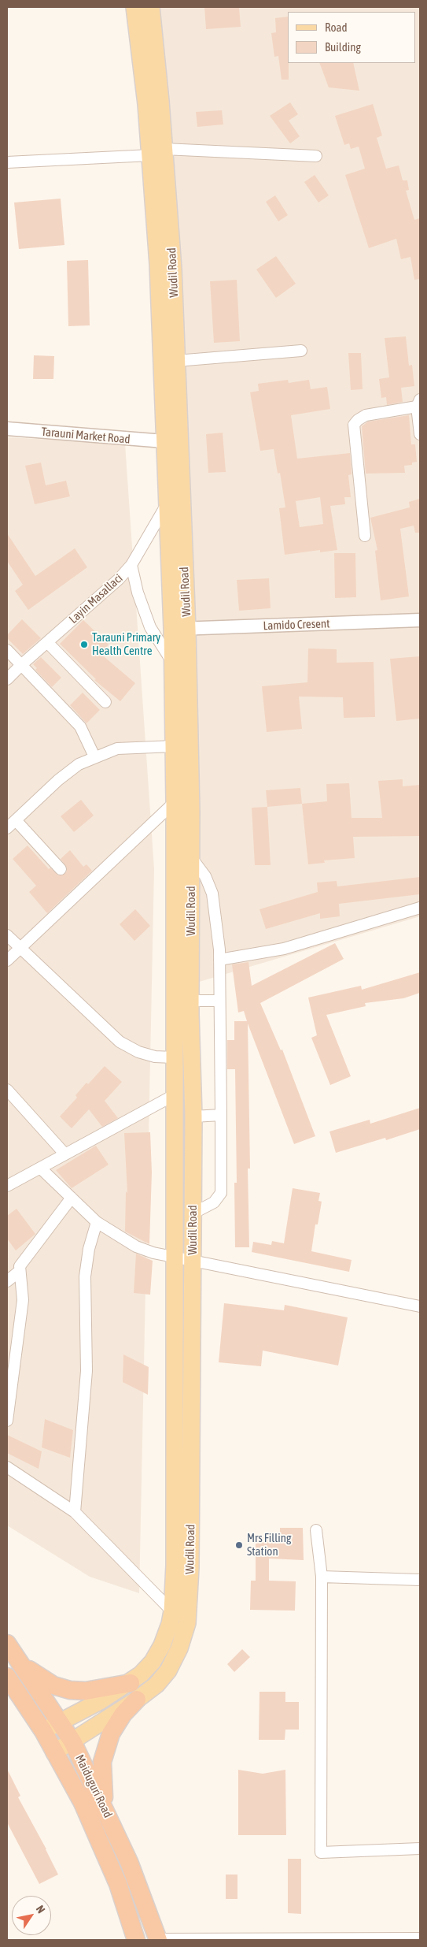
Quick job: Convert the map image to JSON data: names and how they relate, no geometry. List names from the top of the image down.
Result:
{
  "streets": {
    "highway": ["Maiduguri Road"],
    "main road": ["Wudil Road"],
    "street": ["Tarauni Market Road", "Layin Masallaci", "Lamido Cresent"]
  },
  "crossings": [
    ["Wudil Road", "Tarauni Market Road"],
    ["Wudil Road", "Layin Masallaci"],
    ["Wudil Road", "Lamido Cresent"],
    ["Wudil Road", "Maiduguri Road"]
  ],
  "places": ["Tarauni Primary Health Centre", "Mrs Filling Station"],
  "legend": ["Road", "Building"],
  "north": "top right"
}
